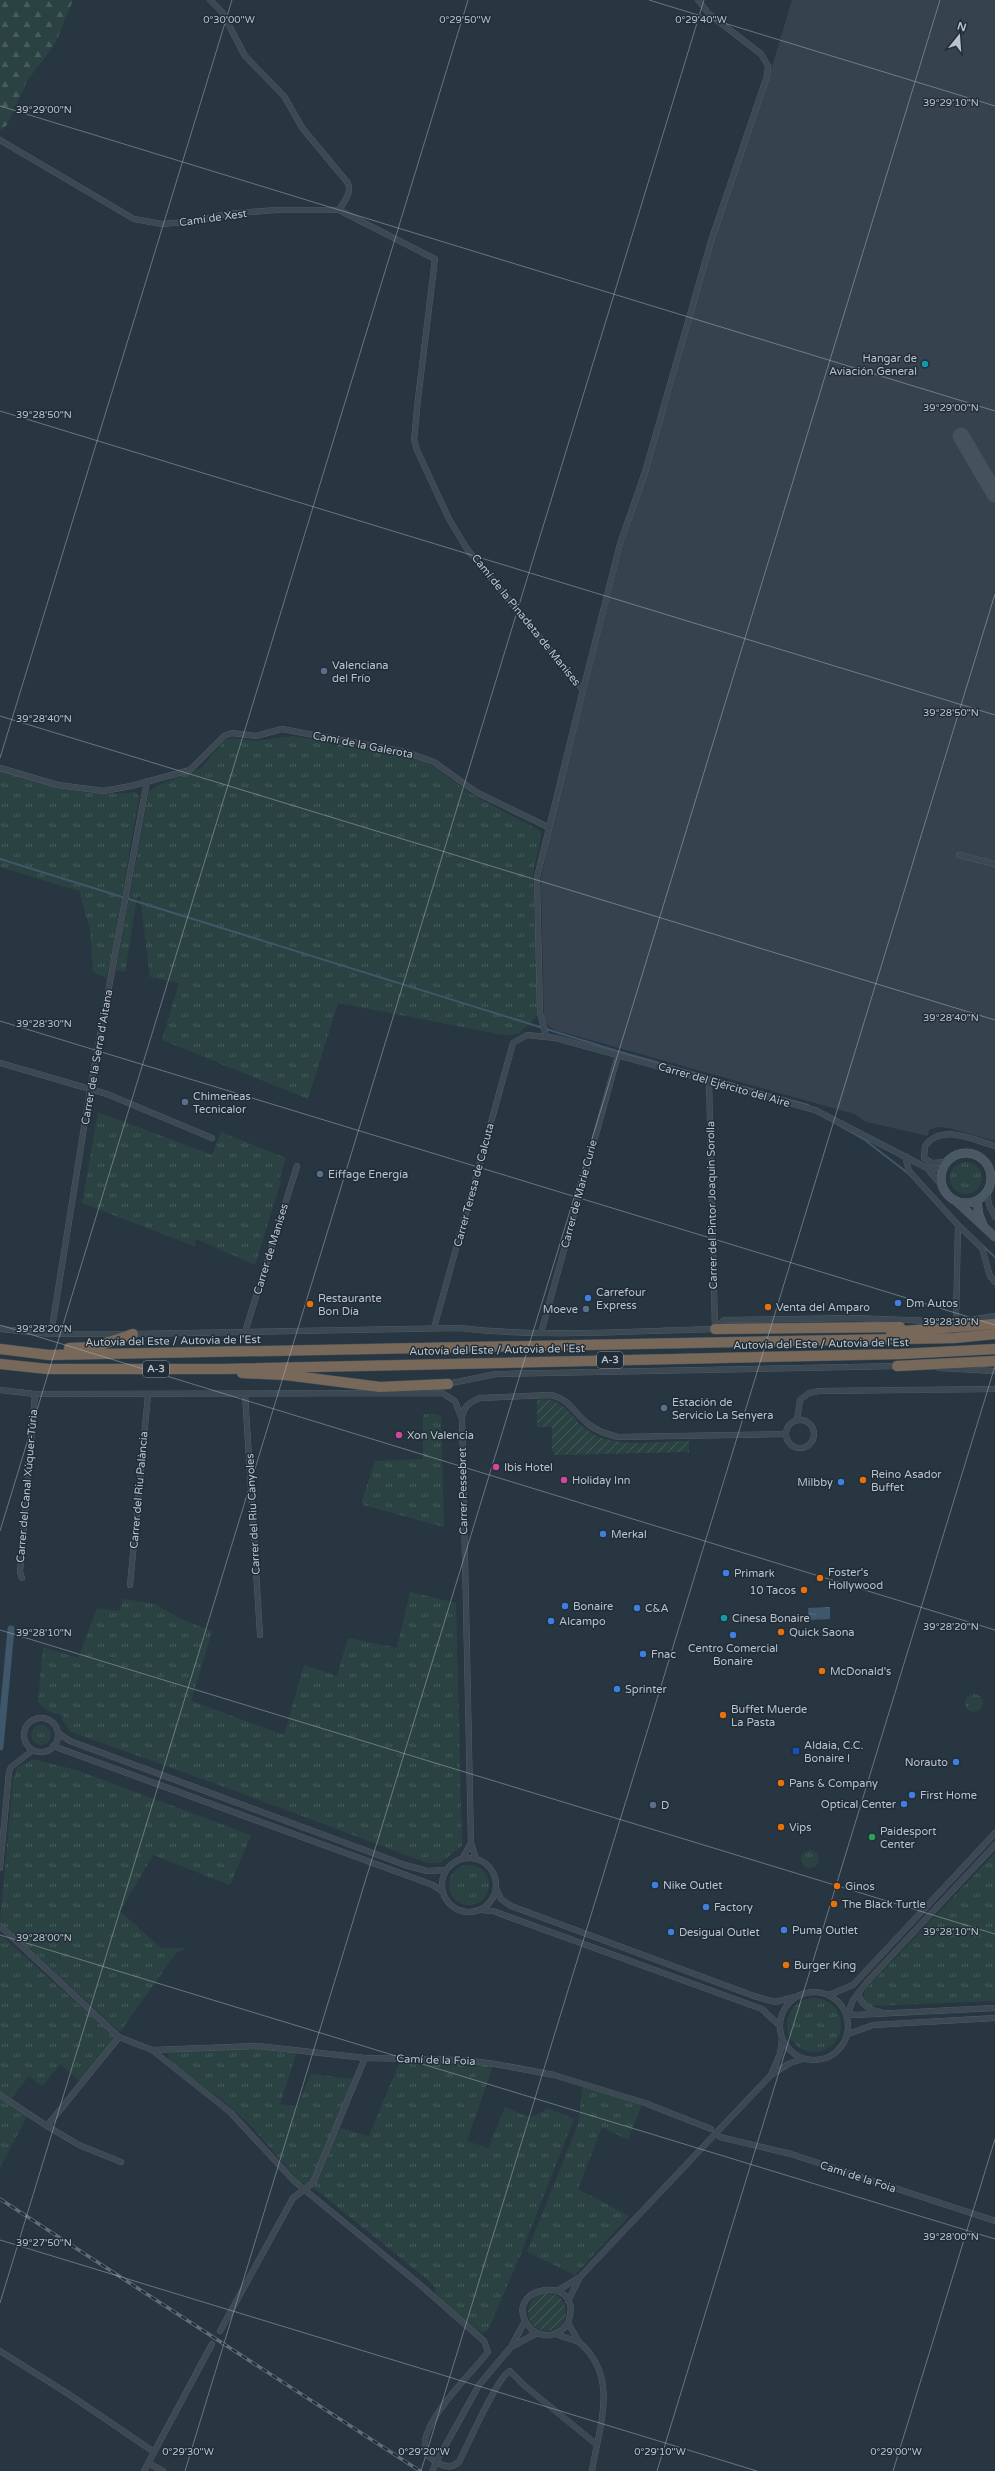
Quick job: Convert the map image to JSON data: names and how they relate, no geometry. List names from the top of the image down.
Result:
{
  "streets": {
    "highway": ["Autovía del Este / Autovia de l'Est", "A-3"],
    "street": [
      "Camí de Xest",
      "Camí de la Pinadeta de Manises",
      "Camí de la Galerota",
      "Carrer de la Serra d'Aitana",
      "Carrer del Ejército del Aire",
      "Carrer Teresa de Calcuta",
      "Carrer de Marie Curie",
      "Carrer del Pintor Joaquín Sorolla",
      "Carrer de Manises",
      "Carrer del Canal Xúquer-Túria",
      "Carrer del Riu Palància",
      "Carrer Pessebret",
      "Carrer del Riu Canyoles",
      "Camí de la Foia"
    ]
  },
  "crossings": [
    ["Camí de Xest", "Camí de la Pinadeta de Manises"],
    ["Camí de la Pinadeta de Manises", "Camí de la Galerota"],
    ["Camí de la Pinadeta de Manises", "Carrer del Ejército del Aire"],
    ["Camí de la Galerota", "Carrer de la Serra d'Aitana"],
    ["Carrer del Ejército del Aire", "Carrer Teresa de Calcuta"],
    ["Carrer del Ejército del Aire", "Carrer de Marie Curie"],
    ["Carrer del Ejército del Aire", "Carrer del Pintor Joaquín Sorolla"]
  ],
  "places": {
    "other": [
      "Hangar de Aviación General",
      "Valenciana del Frío",
      "Chimeneas Tecnicalor",
      "Eiffage Energía",
      "Carrefour Express",
      "Dm Autos",
      "Restaurante Bon Día",
      "Venta del Amparo",
      "Moeve",
      "Estación de Servicio La Senyera",
      "Xon Valencia",
      "Ibis Hotel",
      "Holiday Inn",
      "Reino Asador Buffet",
      "Milbby",
      "Merkal",
      "Primark",
      "Foster's Hollywood",
      "10 Tacos",
      "Bonaire",
      "C&A",
      "Cinesa Bonaire",
      "Alcampo",
      "Quick Saona",
      "Centro Comercial Bonaire",
      "Fnac",
      "McDonald's",
      "Sprinter",
      "Buffet Muerde La Pasta",
      "Norauto",
      "Pans & Company",
      "First Home",
      "Optical Center",
      "D",
      "Vips",
      "Paidesport Center",
      "Nike Outlet",
      "Ginos",
      "The Black Turtle",
      "Factory",
      "Puma Outlet",
      "Desigual Outlet",
      "Burger King"
    ],
    "transit": ["Aldaia, C.C. Bonaire I"]
  },
  "north": "top",
  "coordinates": [
    "0°30'00\"W",
    "0°29'50\"W",
    "0°29'40\"W",
    "39°29'10\"N",
    "39°29'00\"N",
    "39°28'50\"N",
    "39°28'40\"N",
    "39°28'30\"N",
    "39°28'20\"N",
    "39°28'10\"N",
    "39°28'00\"N",
    "39°27'50\"N",
    "0°29'30\"W",
    "0°29'20\"W",
    "0°29'10\"W",
    "0°29'00\"W"
  ]
}
